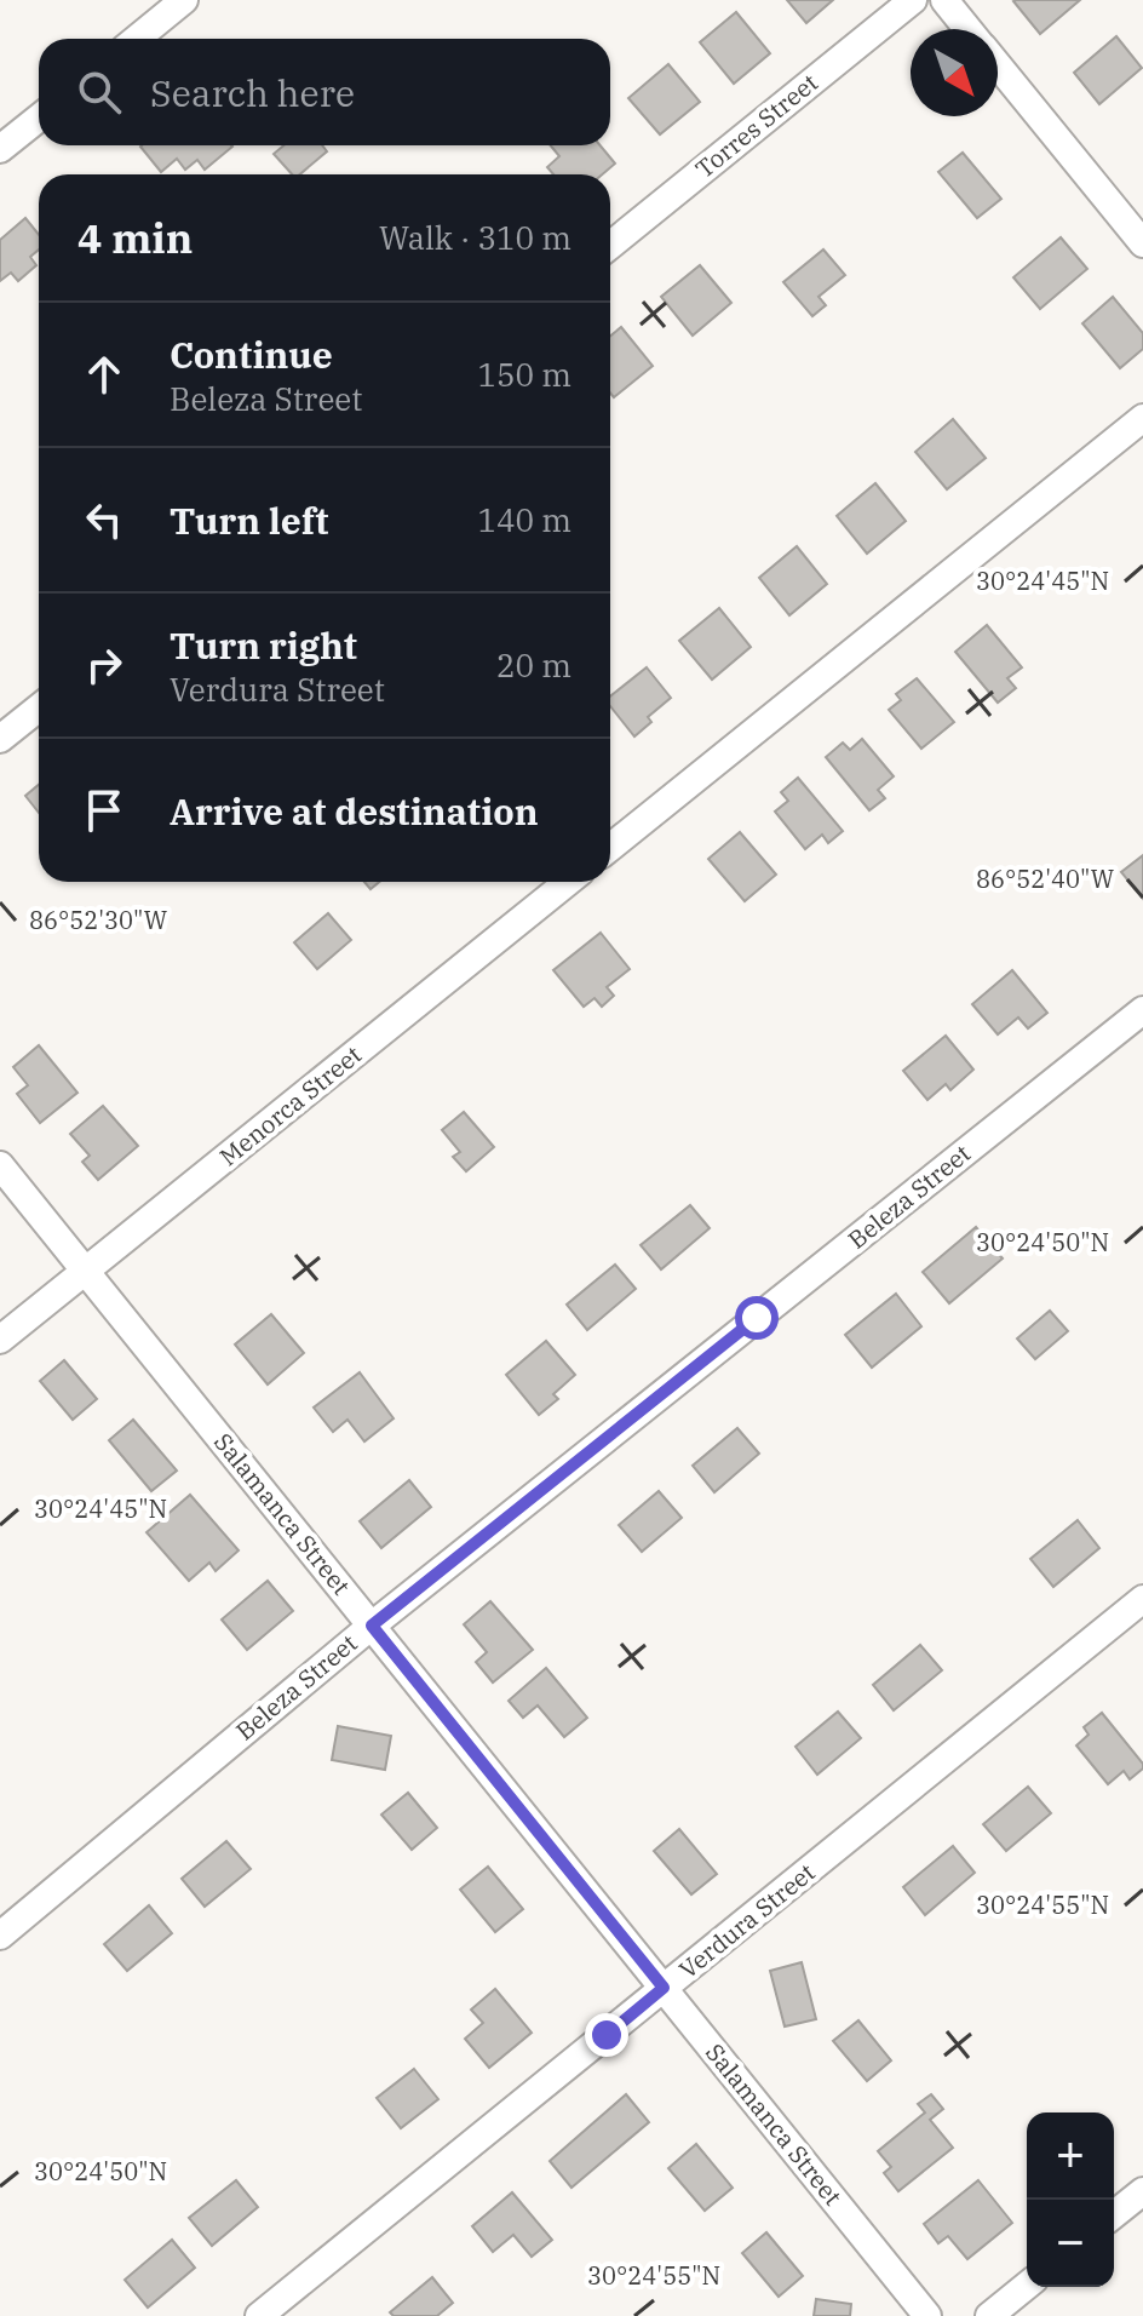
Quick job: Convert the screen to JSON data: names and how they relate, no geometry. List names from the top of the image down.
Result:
{
  "streets": {
    "street": [
      "Torres Street",
      "Menorca Street",
      "Beleza Street",
      "Salamanca Street",
      "Verdura Street"
    ]
  },
  "crossings": [
    ["Menorca Street", "Salamanca Street"],
    ["Beleza Street", "Salamanca Street"],
    ["Salamanca Street", "Verdura Street"]
  ],
  "north": "bottom right",
  "page": {
    "search": "Search here",
    "heading": ["4 min", "Walk · 310 m"],
    "list": [
      ["Continue", "Beleza Street", "150 m"],
      ["Turn left", "140 m"],
      ["Turn right", "Verdura Street", "20 m"],
      "Arrive at destination"
    ],
    "map_buttons": ["+", "−"]
  },
  "coordinates": [
    "30°24'45\"N",
    "86°52'40\"W",
    "86°52'30\"W",
    "30°24'50\"N",
    "30°24'55\"N"
  ]
}
